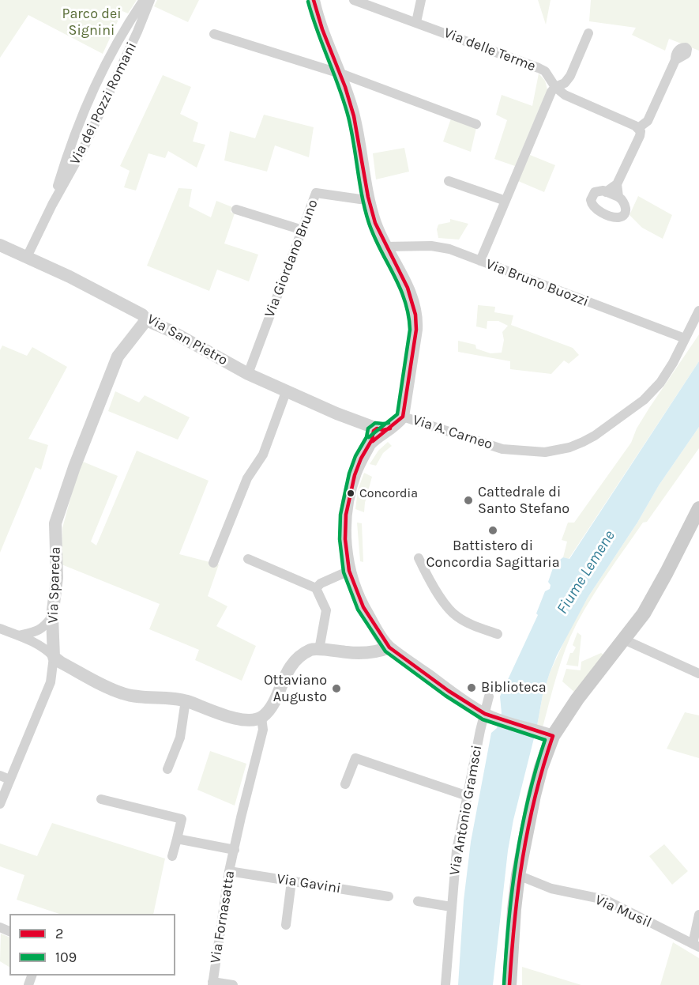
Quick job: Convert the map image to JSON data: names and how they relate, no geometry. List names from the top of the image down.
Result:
{
  "streets": {
    "street": [
      "Via delle Terme",
      "Via dei Pozzi Romani",
      "Via Giordano Bruno",
      "Via Bruno Buozzi",
      "Via San Pietro",
      "Via A. Carneo",
      "Via Spareda",
      "Via Antonio Gramsci",
      "Via Gavini",
      "Via Musil",
      "Via Fornasatta"
    ]
  },
  "crossings": [
    ["Via dei Pozzi Romani", "Via San Pietro"],
    ["Via Giordano Bruno", "Via San Pietro"],
    ["Via Bruno Buozzi", "Via A. Carneo"],
    ["Via San Pietro", "Via Spareda"],
    ["Via Gavini", "Via Fornasatta"]
  ],
  "water": ["Fiume Lemene"],
  "parks": ["Parco dei Signini"],
  "places": [
    "Concordia",
    "Cattedrale di Santo Stefano",
    "Battistero di Concordia Sagittaria",
    "Biblioteca",
    "Ottaviano Augusto"
  ],
  "lines": ["transit line 2", "transit line 109"],
  "legend": ["2", "109"]
}
